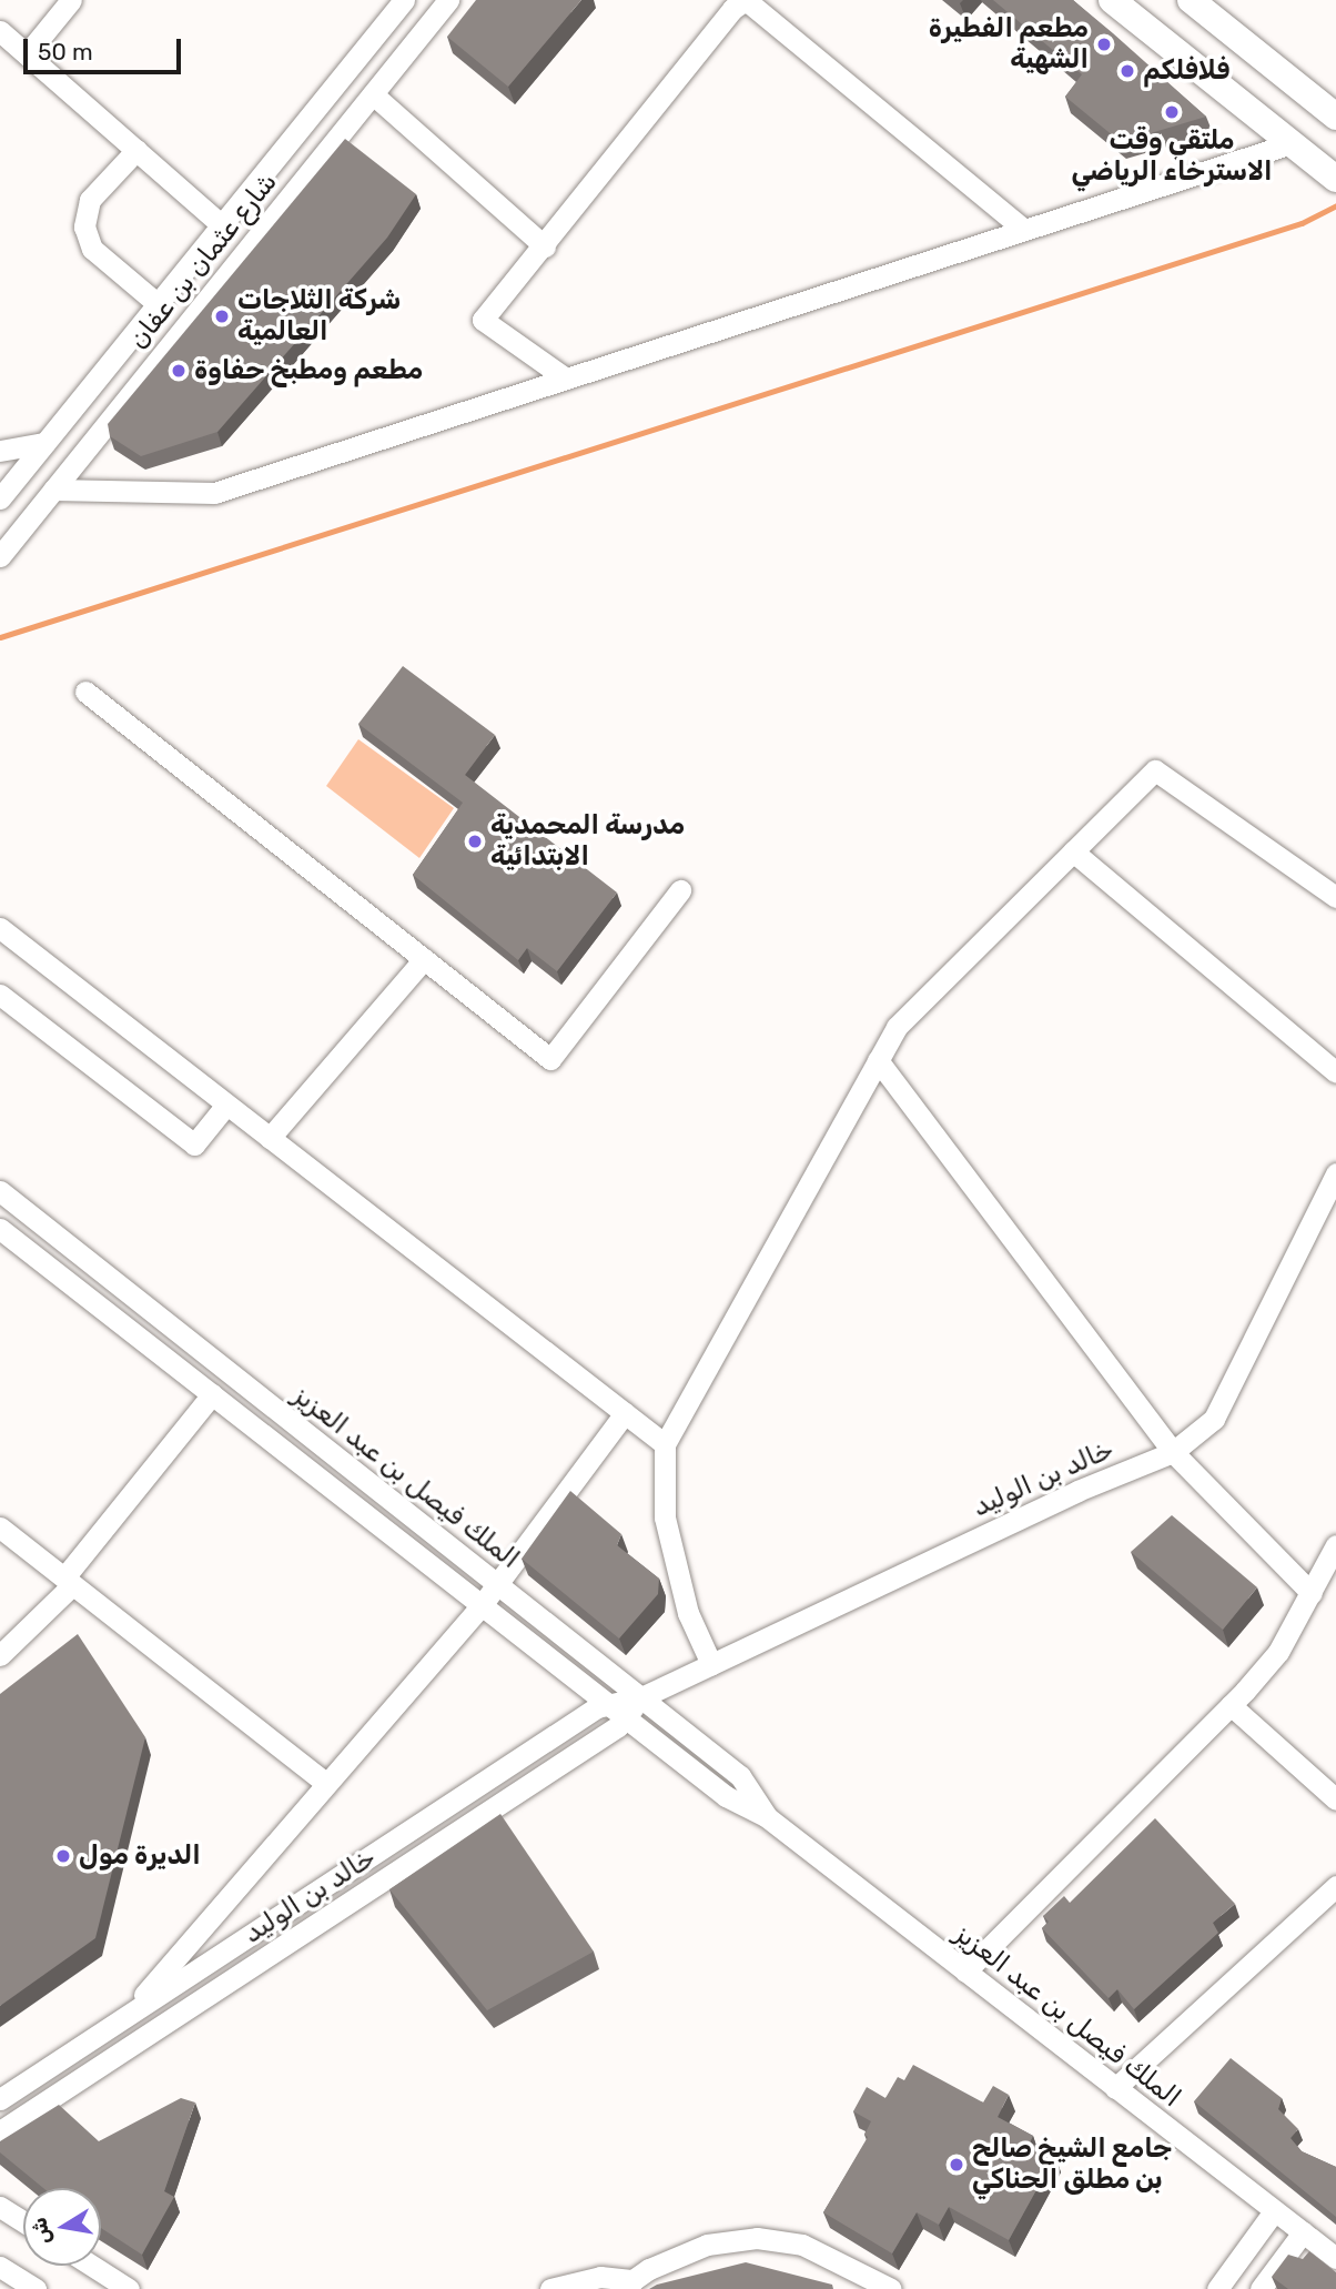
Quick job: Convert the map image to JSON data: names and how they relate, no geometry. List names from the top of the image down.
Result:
{
  "streets": {
    "street": ["شارع عثمان بن عفان", "الملك فيصل بن عبد العزيز", "خالد بن الوليد"]
  },
  "crossings": [
    ["الملك فيصل بن عبد العزيز", "خالد بن الوليد"]
  ],
  "places": [
    "مطعم الفطيرة الشهية",
    "فلافلكم",
    "ملتقي وقت الاسترخاء الرياضي",
    "شركة الثلاجات العالمية",
    "مطعم ومطبخ حفاوة",
    "مدرسة المحمدية الابتدائية",
    "الديرة مول",
    "جامع الشيخ صالح بن مطلق الحناكي"
  ],
  "scale_bar": "50 m",
  "north": "left"
}
